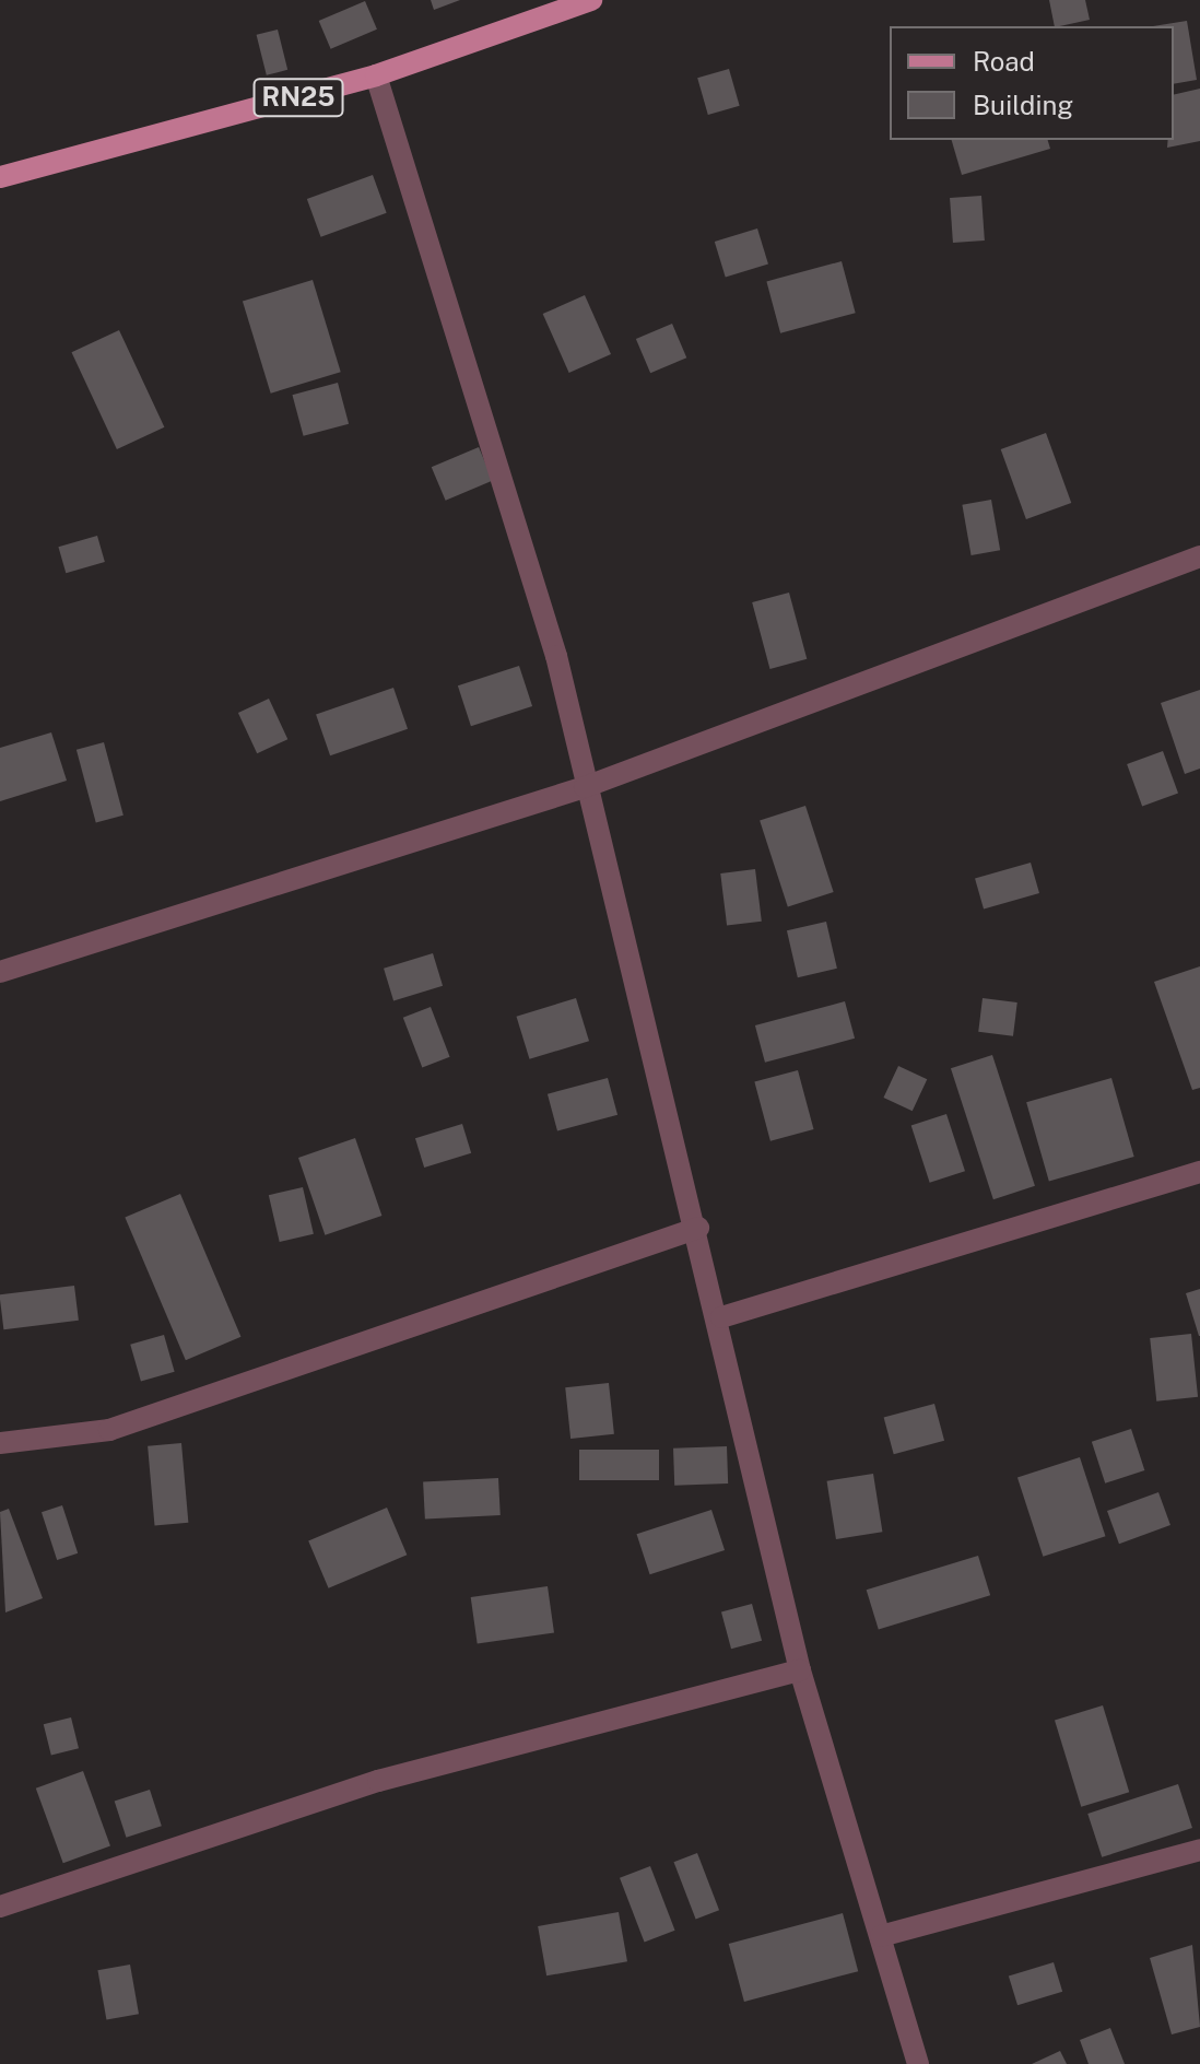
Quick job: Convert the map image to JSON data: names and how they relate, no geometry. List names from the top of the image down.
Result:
{
  "streets": {
    "main road": ["RN25"]
  },
  "legend": ["Road", "Building"]
}
